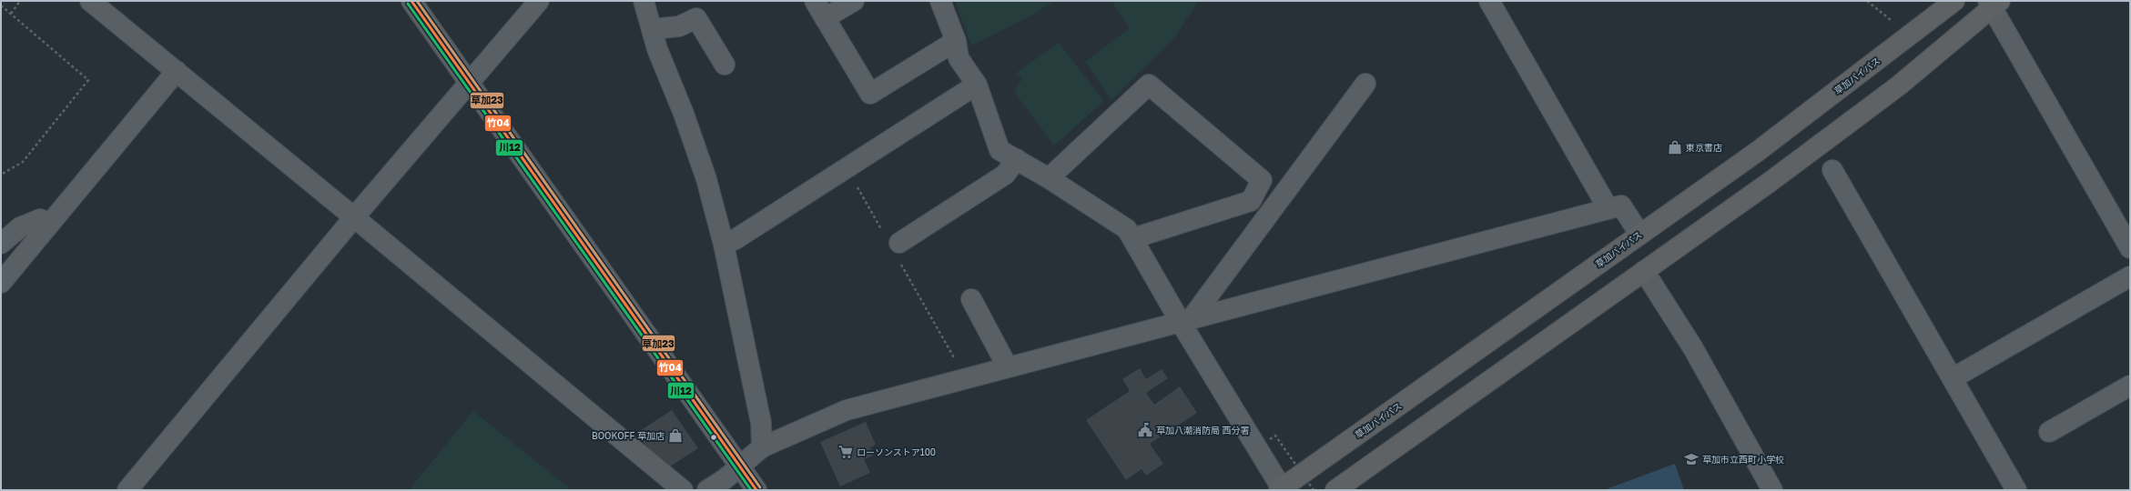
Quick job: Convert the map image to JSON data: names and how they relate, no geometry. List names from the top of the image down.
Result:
{
  "streets": {
    "highway": ["草加バイパス"]
  },
  "places": {
    "shop": ["東京書店", "BOOKOFF 草加店"],
    "public building": ["草加八潮消防局 西分署"],
    "supermarket": ["ローソンストア100"],
    "school or university": ["草加市立西町小学校"]
  },
  "lines": ["transit line 竹04", "transit line 草加23", "transit line 川12"]
}
